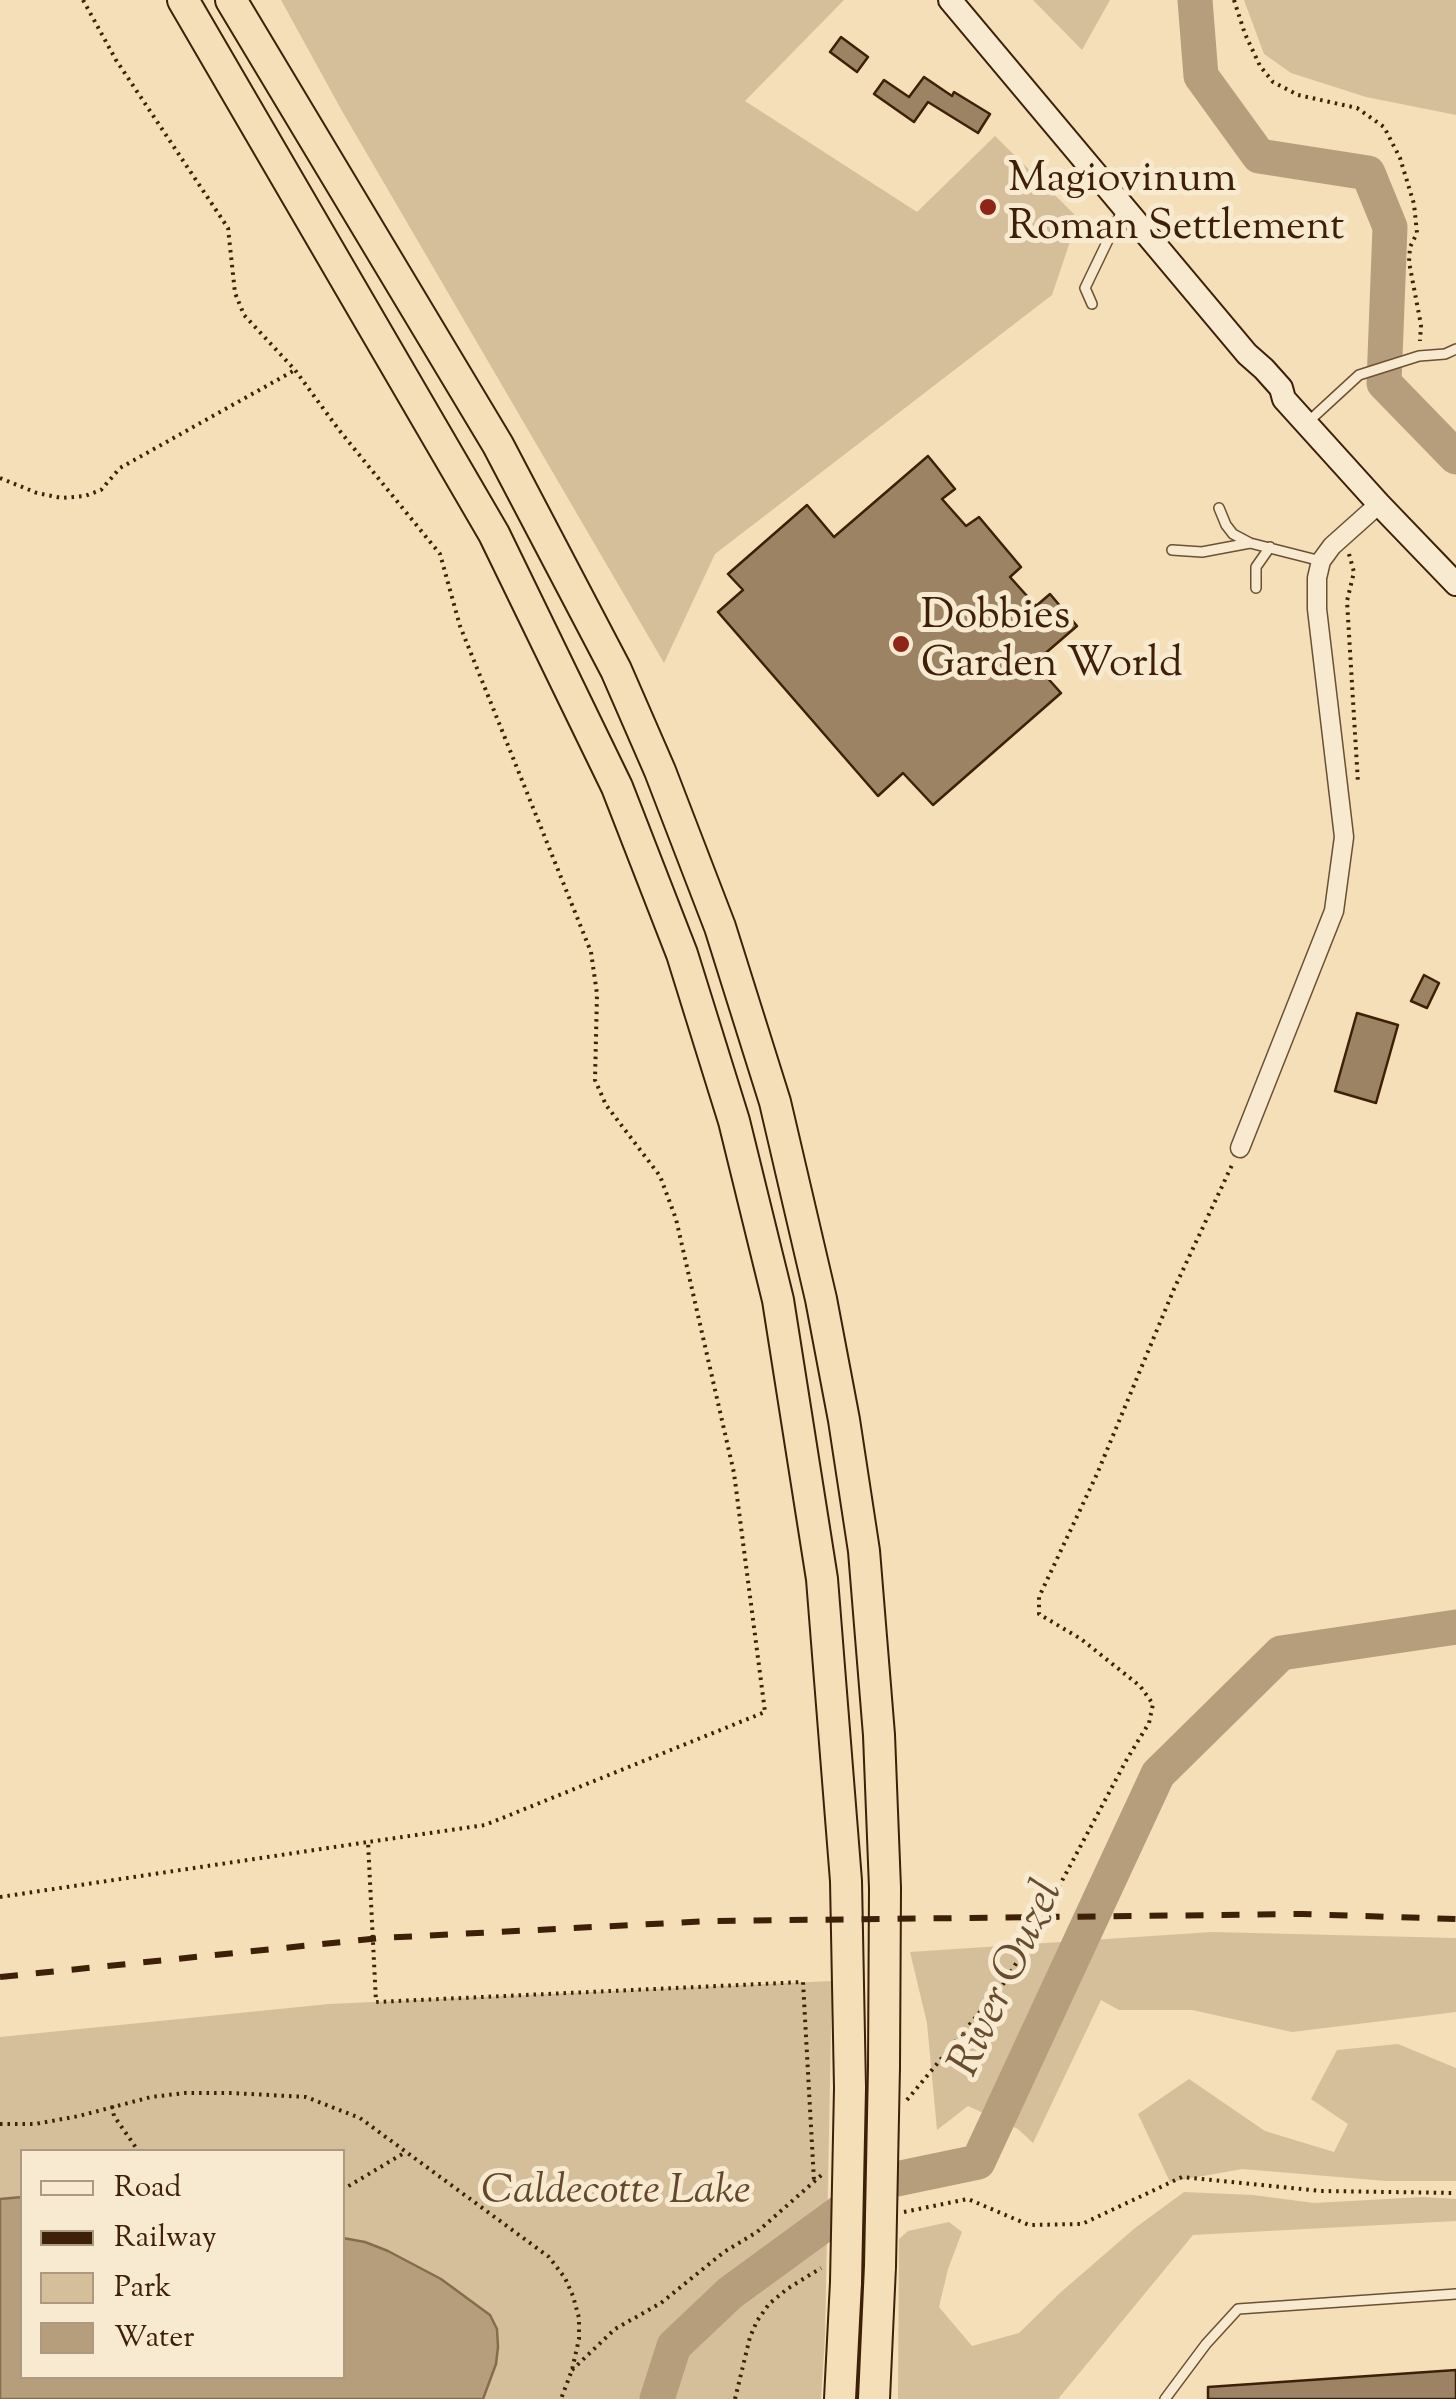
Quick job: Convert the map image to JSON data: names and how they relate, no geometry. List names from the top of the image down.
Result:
{
  "water": ["River Ouzel"],
  "parks": ["Caldecotte Lake"],
  "places": ["Magiovinum Roman Settlement", "Dobbies Garden World"],
  "legend": [
    "Road",
    "Railway",
    "Park",
    "Water"
  ]
}
